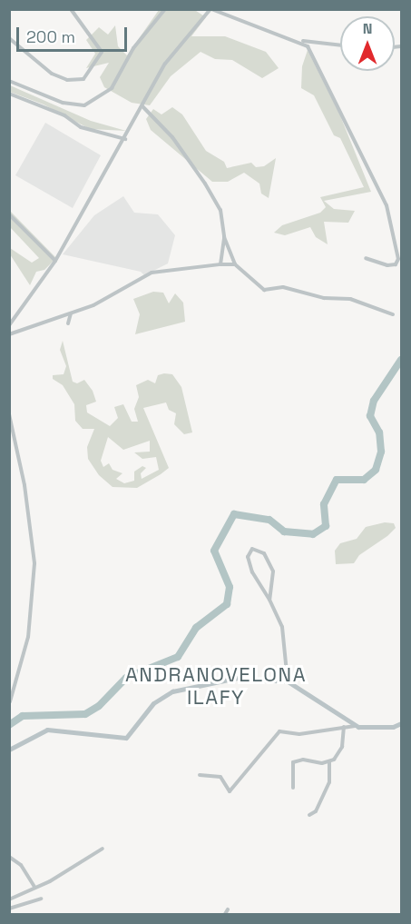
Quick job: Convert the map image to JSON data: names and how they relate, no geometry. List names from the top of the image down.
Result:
{
  "districts": ["ANDRANOVELONA ILAFY"],
  "scale_bar": "200 m",
  "north": "top"
}
